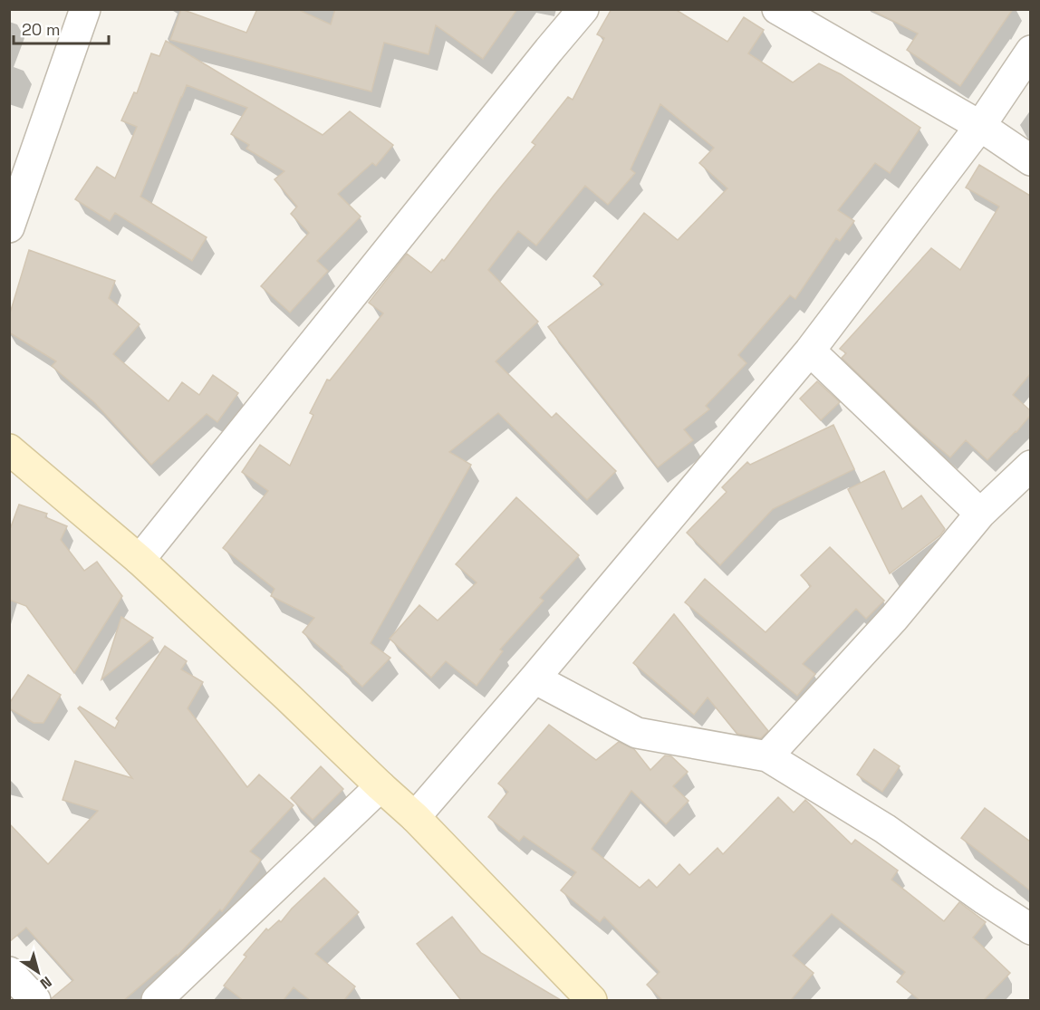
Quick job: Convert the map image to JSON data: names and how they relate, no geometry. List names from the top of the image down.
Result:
{
  "scale_bar": "20 m",
  "north": "bottom right"
}
